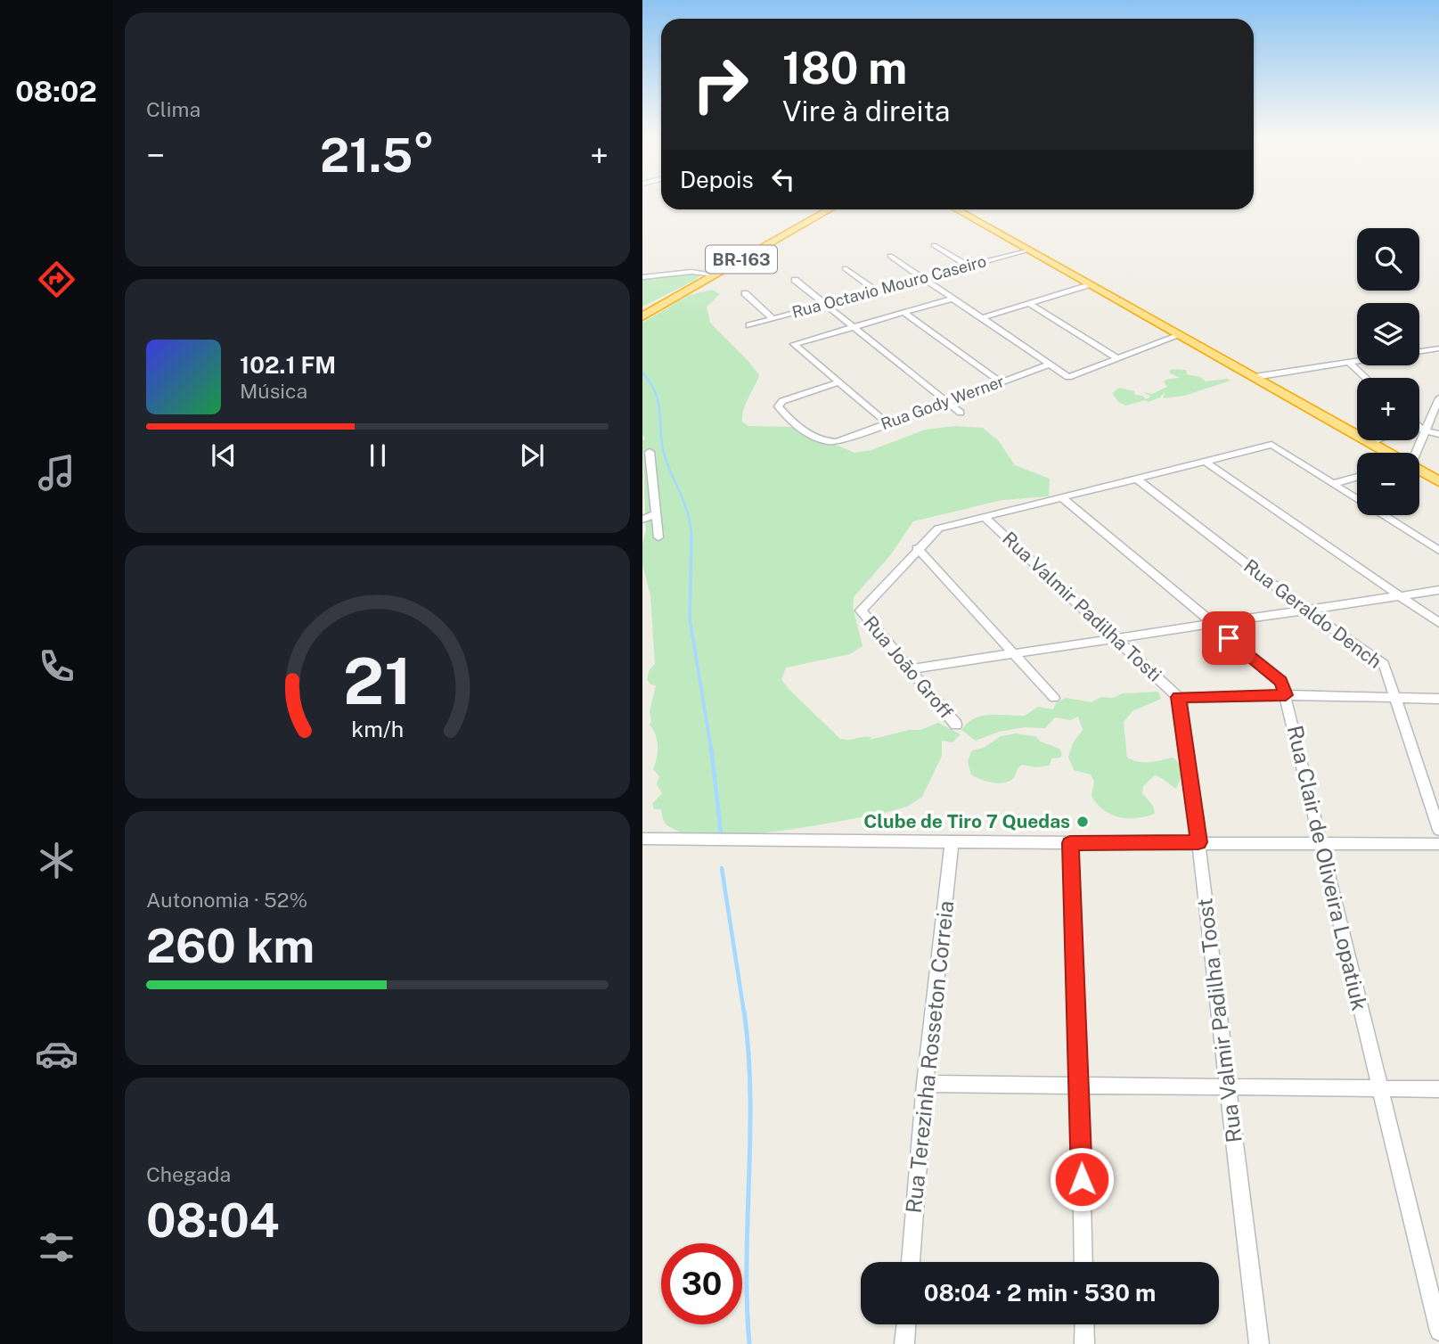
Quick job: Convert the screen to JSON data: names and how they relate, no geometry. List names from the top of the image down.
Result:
{
  "streets": {
    "highway": ["BR-163"],
    "street": [
      "Rua Octavio Mouro Caseiro",
      "Rua Gody Werner",
      "Rua Valmir Padilha Tosti",
      "Rua Geraldo Dench",
      "Rua João Groff",
      "Rua Clair de Oliveira Lopatiuk",
      "Rua Valmir Padilha Toost",
      "Rua Terezinha Rosseton Correia"
    ]
  },
  "crossings": [
    ["Rua Valmir Padilha Tosti", "Rua Valmir Padilha Toost"]
  ],
  "places": ["Clube de Tiro 7 Quedas"],
  "page": {
    "tabs": "08:02",
    "tile": [
      "Clima",
      ["Autonomia · 52%", "260 km"],
      ["Chegada", "08:04"]
    ],
    "turn": ["180 m", "Vire à direita"],
    "heat": ["−", "21.5°", "+"],
    "then": "Depois",
    "map_buttons": ["+", "−"],
    "song": ["102.1 FM", "Música"],
    "limit": "30",
    "trip": "08:04 · 2 min · 530 m",
    "gauge": ["21", "km/h"]
  }
}
